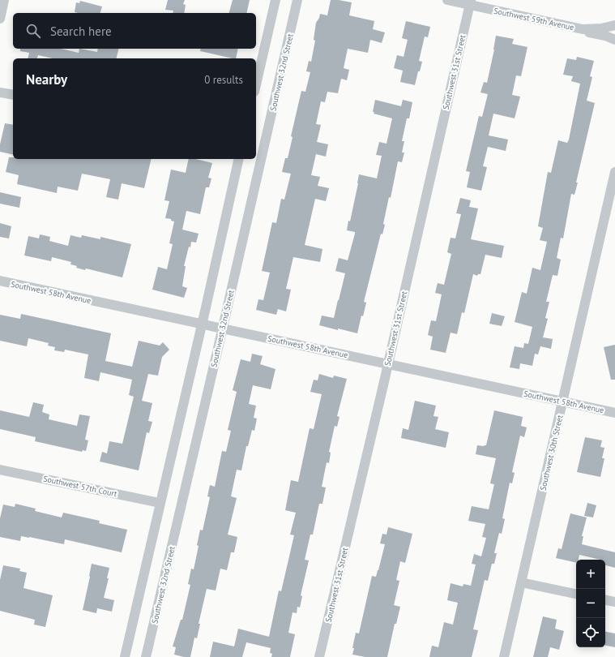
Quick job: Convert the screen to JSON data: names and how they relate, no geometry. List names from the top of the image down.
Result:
{
  "streets": {
    "street": [
      "Southwest 59th Avenue",
      "Southwest 32nd Street",
      "Southwest 31st Street",
      "Southwest 58th Avenue",
      "Southwest 30th Street",
      "Southwest 57th Court"
    ]
  },
  "crossings": [
    ["Southwest 59th Avenue", "Southwest 31st Street"],
    ["Southwest 32nd Street", "Southwest 58th Avenue"],
    ["Southwest 31st Street", "Southwest 58th Avenue"],
    ["Southwest 58th Avenue", "Southwest 30th Street"]
  ],
  "page": {
    "search": "Search here",
    "heading": ["Nearby", "0 results"],
    "map_buttons": ["+", "−"]
  }
}
